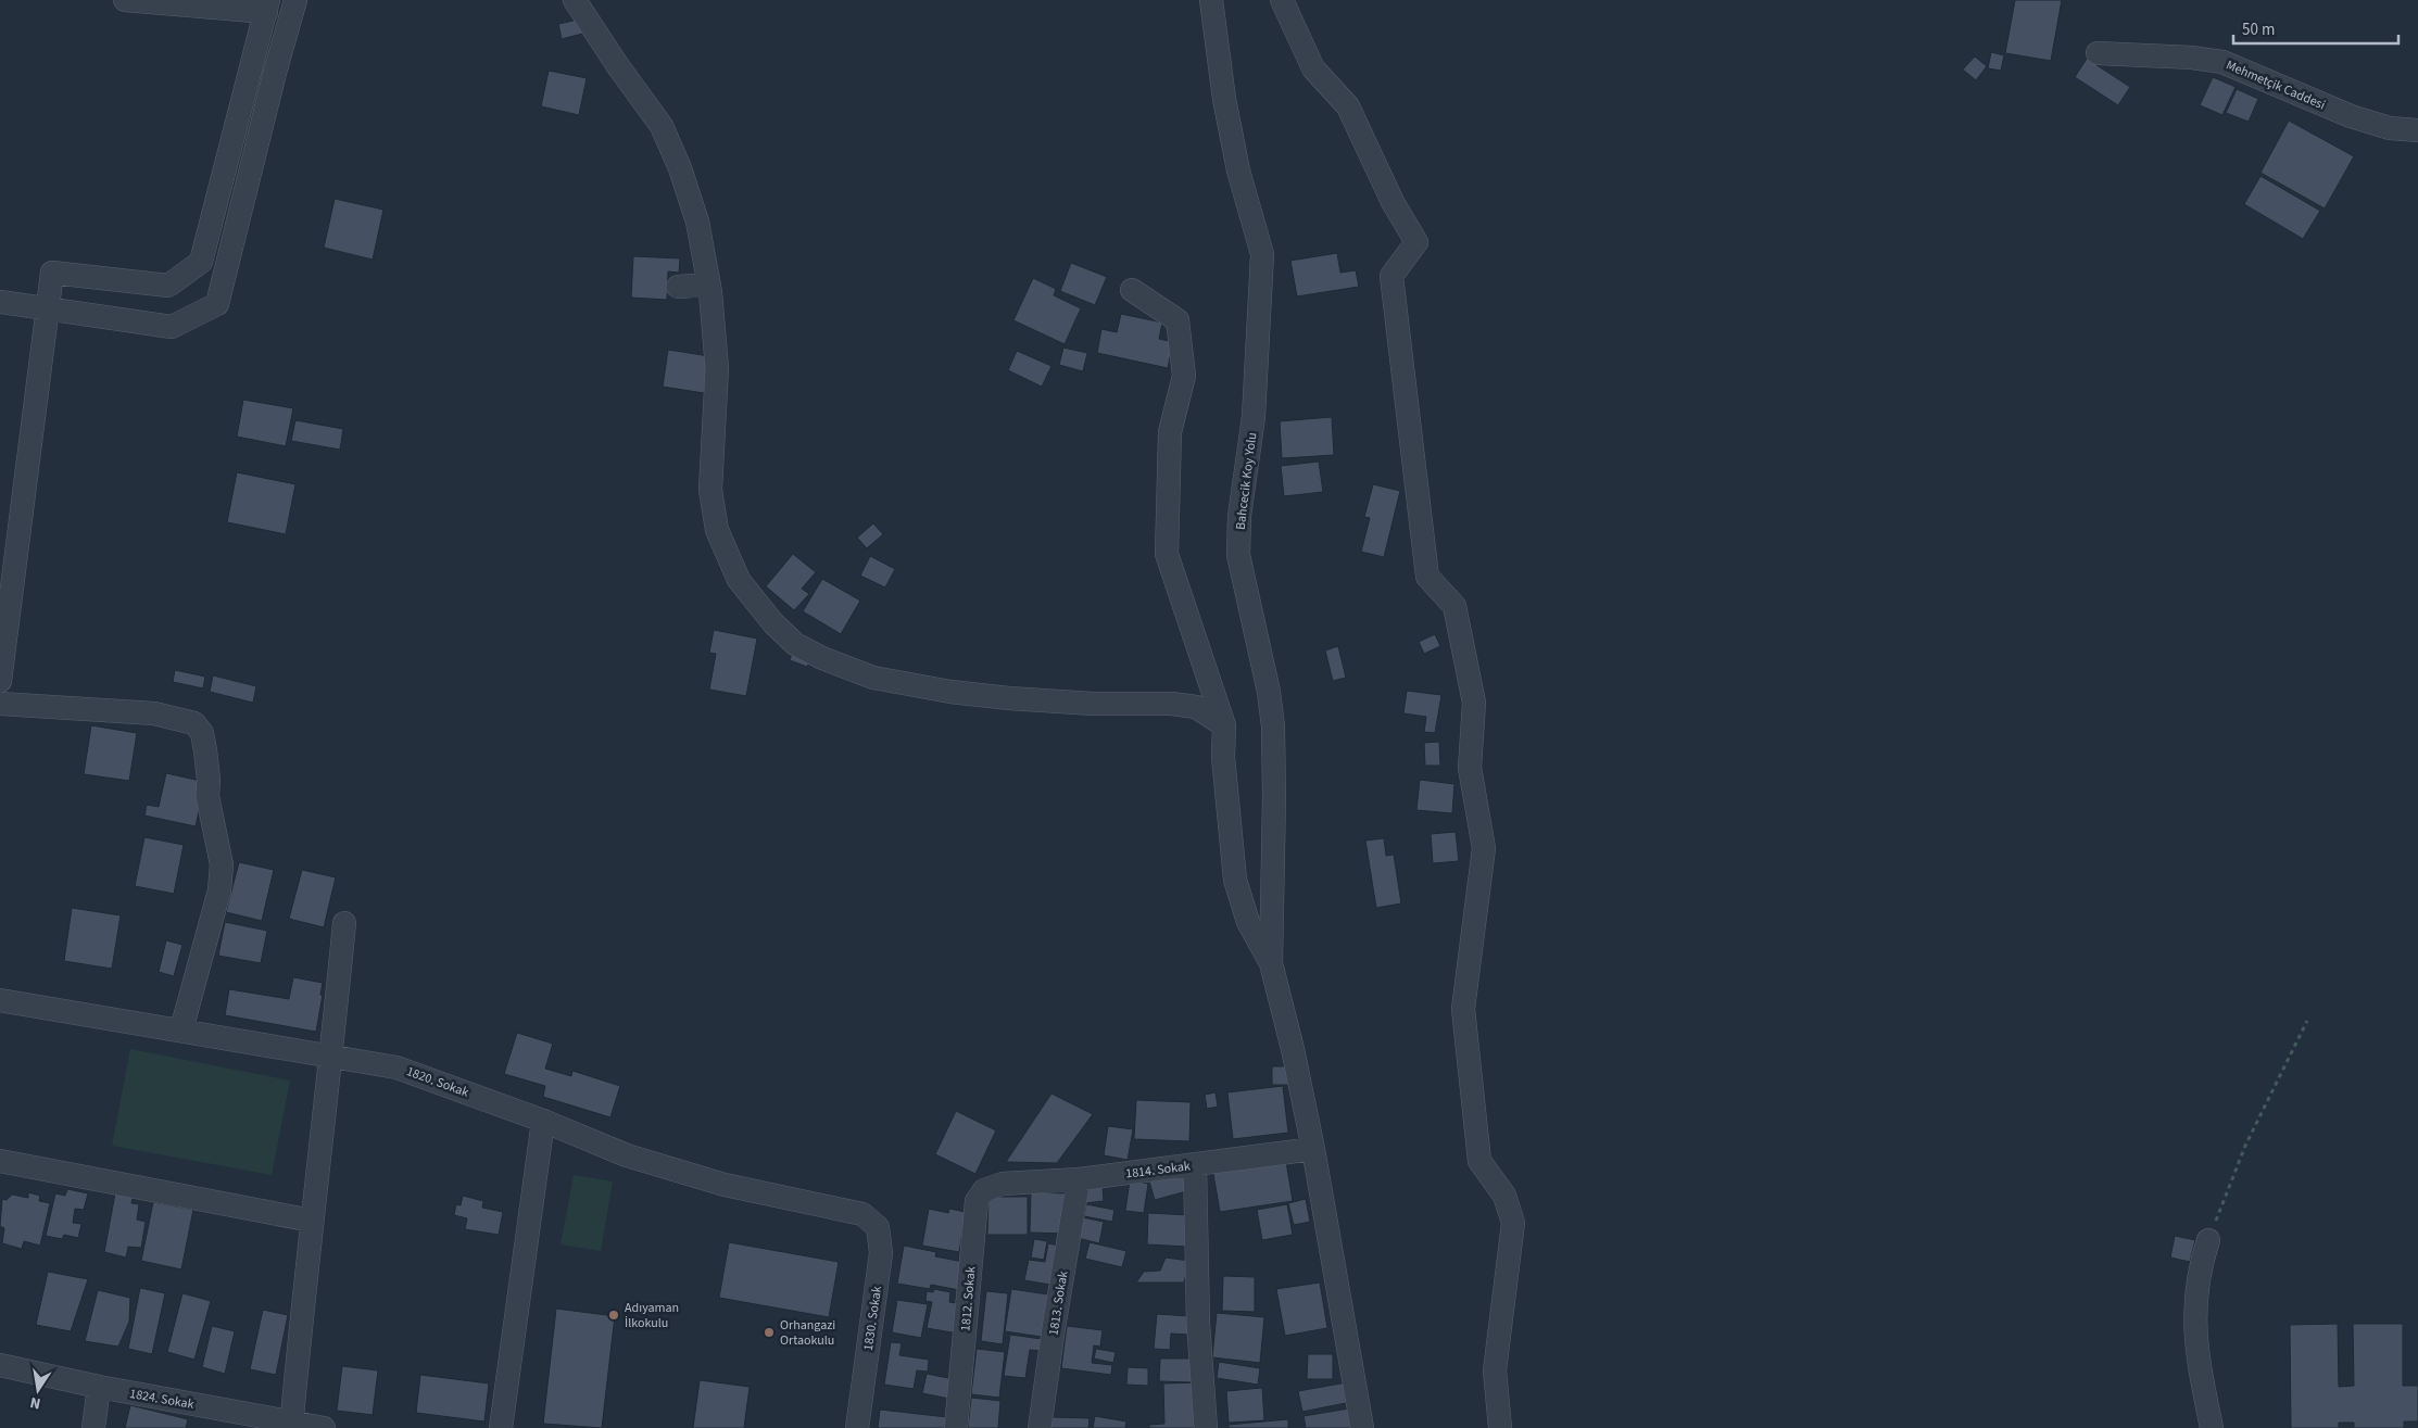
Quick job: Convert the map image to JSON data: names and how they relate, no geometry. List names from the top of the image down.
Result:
{
  "streets": {
    "street": [
      "Mehmetçik Caddesi",
      "Bahcecik Koy Yolu",
      "1820. Sokak",
      "1814. Sokak",
      "1812. Sokak",
      "1813. Sokak",
      "1830. Sokak",
      "1824. Sokak"
    ]
  },
  "crossings": [
    ["1820. Sokak", "1830. Sokak"],
    ["1814. Sokak", "1812. Sokak"],
    ["1814. Sokak", "1813. Sokak"]
  ],
  "places": ["Adıyaman İlkokulu", "Orhangazi Ortaokulu"],
  "scale_bar": "50 m",
  "north": "bottom"
}
